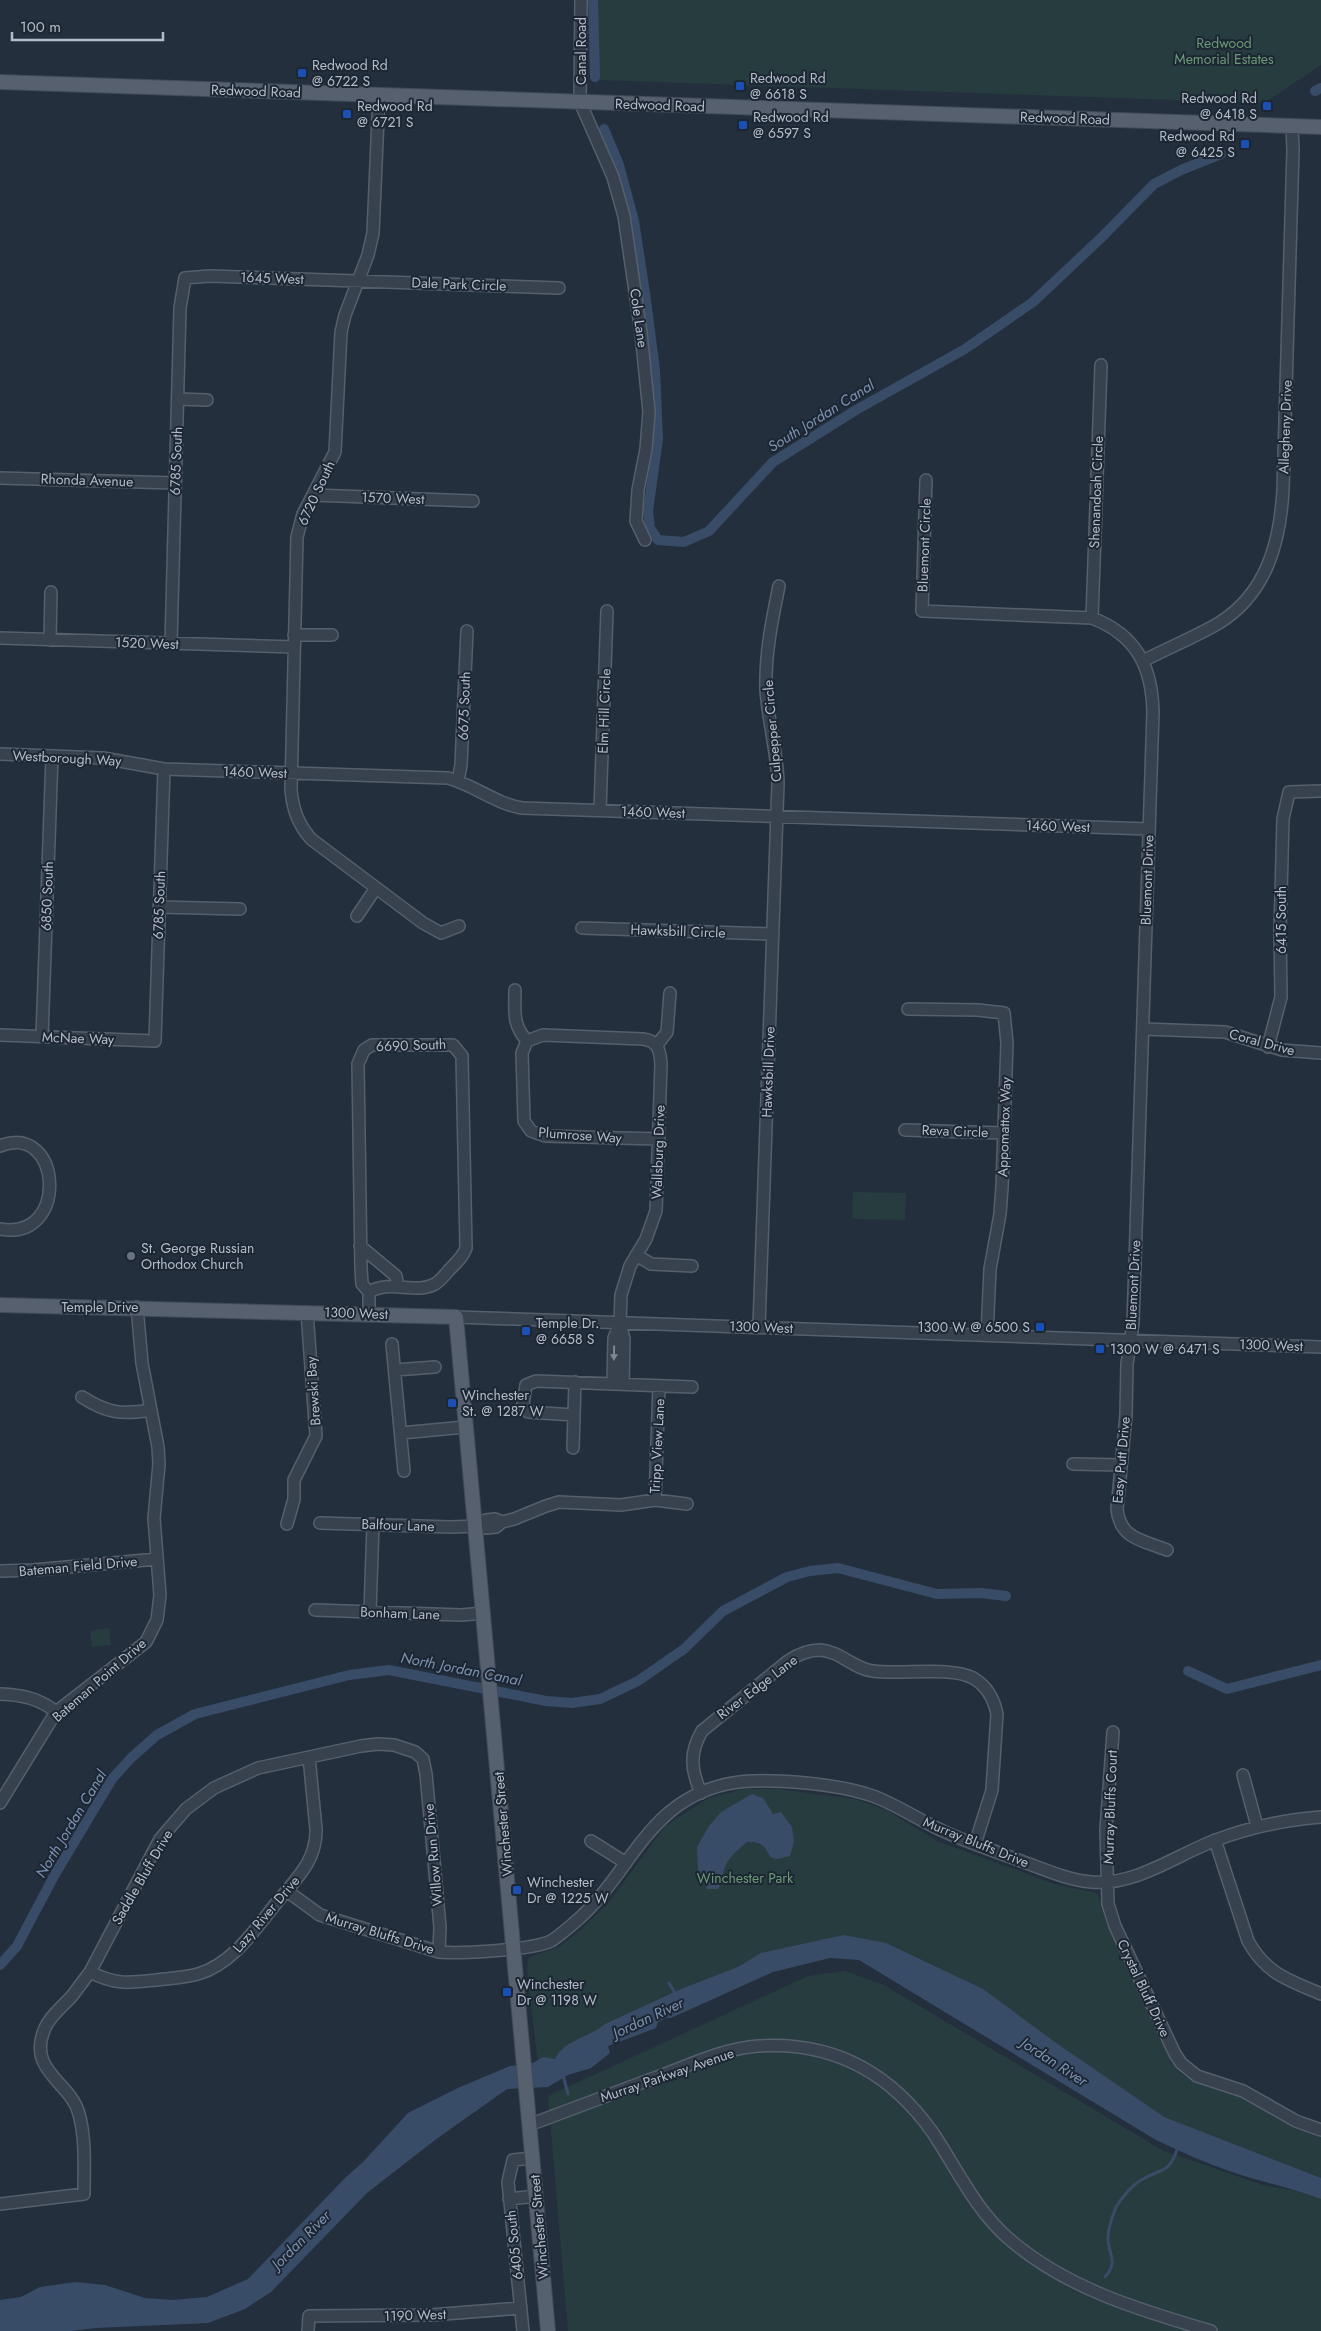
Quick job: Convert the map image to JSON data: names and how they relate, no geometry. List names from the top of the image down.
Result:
{
  "streets": {
    "main road": [
      "Redwood Road",
      "Temple Drive",
      "1300 West",
      "Winchester Street"
    ],
    "street": [
      "Canal Road",
      "1645 West",
      "Dale Park Circle",
      "Cole Lane",
      "Allegheny Drive",
      "6785 South",
      "Rhonda Avenue",
      "Shenandoah Circle",
      "6720 South",
      "1570 West",
      "Bluemont Circle",
      "1520 West",
      "6675 South",
      "Elm Hill Circle",
      "Culpepper Circle",
      "Westborough Way",
      "1460 West",
      "Bluemont Drive",
      "6850 South",
      "6415 South",
      "Hawksbill Circle",
      "McNae Way",
      "Coral Drive",
      "6690 South",
      "Hawksbill Drive",
      "Appomattox Way",
      "Reva Circle",
      "Plumrose Way",
      "Wallsburg Drive",
      "Brewski Bay",
      "Tripp View Lane",
      "Easy Putt Drive",
      "Balfour Lane",
      "Bateman Field Drive",
      "Bonham Lane",
      "Bateman Point Drive",
      "River Edge Lane",
      "Murray Bluffs Court",
      "Murray Bluffs Drive",
      "Willow Run Drive",
      "Saddle Bluff Drive",
      "Lazy River Drive",
      "Crystal Bluff Drive",
      "Murray Parkway Avenue",
      "6405 South",
      "1190 West"
    ]
  },
  "crossings": [
    ["Canal Road", "Redwood Road"],
    ["Canal Road", "Cole Lane"],
    ["Redwood Road", "Cole Lane"],
    ["Redwood Road", "Allegheny Drive"],
    ["Redwood Road", "6720 South"],
    ["1645 West", "Dale Park Circle"],
    ["1645 West", "6785 South"],
    ["1645 West", "6720 South"],
    ["Dale Park Circle", "6720 South"],
    ["Allegheny Drive", "Bluemont Drive"],
    ["6785 South", "Rhonda Avenue"],
    ["6785 South", "1520 West"],
    ["6785 South", "Westborough Way"],
    ["6785 South", "1460 West"],
    ["6785 South", "McNae Way"],
    ["Shenandoah Circle", "Bluemont Drive"],
    ["6720 South", "1570 West"],
    ["6720 South", "1520 West"],
    ["6720 South", "1460 West"],
    ["Bluemont Circle", "Bluemont Drive"],
    ["6675 South", "1460 West"],
    ["Elm Hill Circle", "1460 West"],
    ["Culpepper Circle", "1460 West"],
    ["Culpepper Circle", "Hawksbill Drive"],
    ["Westborough Way", "1460 West"],
    ["Westborough Way", "6850 South"],
    ["1460 West", "Bluemont Drive"],
    ["1460 West", "Hawksbill Drive"],
    ["Bluemont Drive", "Coral Drive"],
    ["Bluemont Drive", "1300 West"],
    ["Bluemont Drive", "Easy Putt Drive"],
    ["6850 South", "McNae Way"],
    ["6415 South", "Coral Drive"],
    ["Hawksbill Circle", "Hawksbill Drive"],
    ["6690 South", "1300 West"],
    ["Hawksbill Drive", "1300 West"],
    ["Appomattox Way", "Reva Circle"],
    ["Appomattox Way", "1300 West"],
    ["Plumrose Way", "Wallsburg Drive"],
    ["Wallsburg Drive", "1300 West"],
    ["Temple Drive", "1300 West"],
    ["Temple Drive", "Bateman Point Drive"],
    ["1300 West", "Brewski Bay"],
    ["1300 West", "Easy Putt Drive"],
    ["1300 West", "Winchester Street"],
    ["Tripp View Lane", "Balfour Lane"],
    ["Tripp View Lane", "Winchester Street"],
    ["Balfour Lane", "Winchester Street"],
    ["Bateman Field Drive", "Bateman Point Drive"],
    ["Bonham Lane", "Winchester Street"],
    ["River Edge Lane", "Murray Bluffs Drive"],
    ["Murray Bluffs Court", "Murray Bluffs Drive"],
    ["Murray Bluffs Court", "Crystal Bluff Drive"],
    ["Winchester Street", "Murray Bluffs Drive"],
    ["Winchester Street", "Murray Parkway Avenue"],
    ["Winchester Street", "6405 South"],
    ["Murray Bluffs Drive", "Willow Run Drive"],
    ["Murray Bluffs Drive", "Lazy River Drive"],
    ["Murray Bluffs Drive", "Crystal Bluff Drive"],
    ["Willow Run Drive", "Saddle Bluff Drive"],
    ["Saddle Bluff Drive", "Lazy River Drive"],
    ["6405 South", "1190 West"]
  ],
  "water": ["South Jordan Canal", "North Jordan Canal", "Jordan River"],
  "parks": ["Redwood Memorial Estates", "Winchester Park"],
  "places": {
    "transit": [
      "Redwood Rd @ 6722 S",
      "Redwood Rd @ 6618 S",
      "Redwood Rd @ 6418 S",
      "Redwood Rd @ 6721 S",
      "Redwood Rd @ 6597 S",
      "Redwood Rd @ 6425 S",
      "1300 W @ 6500 S",
      "Temple Dr. @ 6658 S",
      "1300 W @ 6471 S",
      "Winchester St. @ 1287 W",
      "Winchester Dr @ 1225 W",
      "Winchester Dr @ 1198 W"
    ],
    "other": ["St. George Russian Orthodox Church"]
  },
  "scale_bar": "100 m"
}
